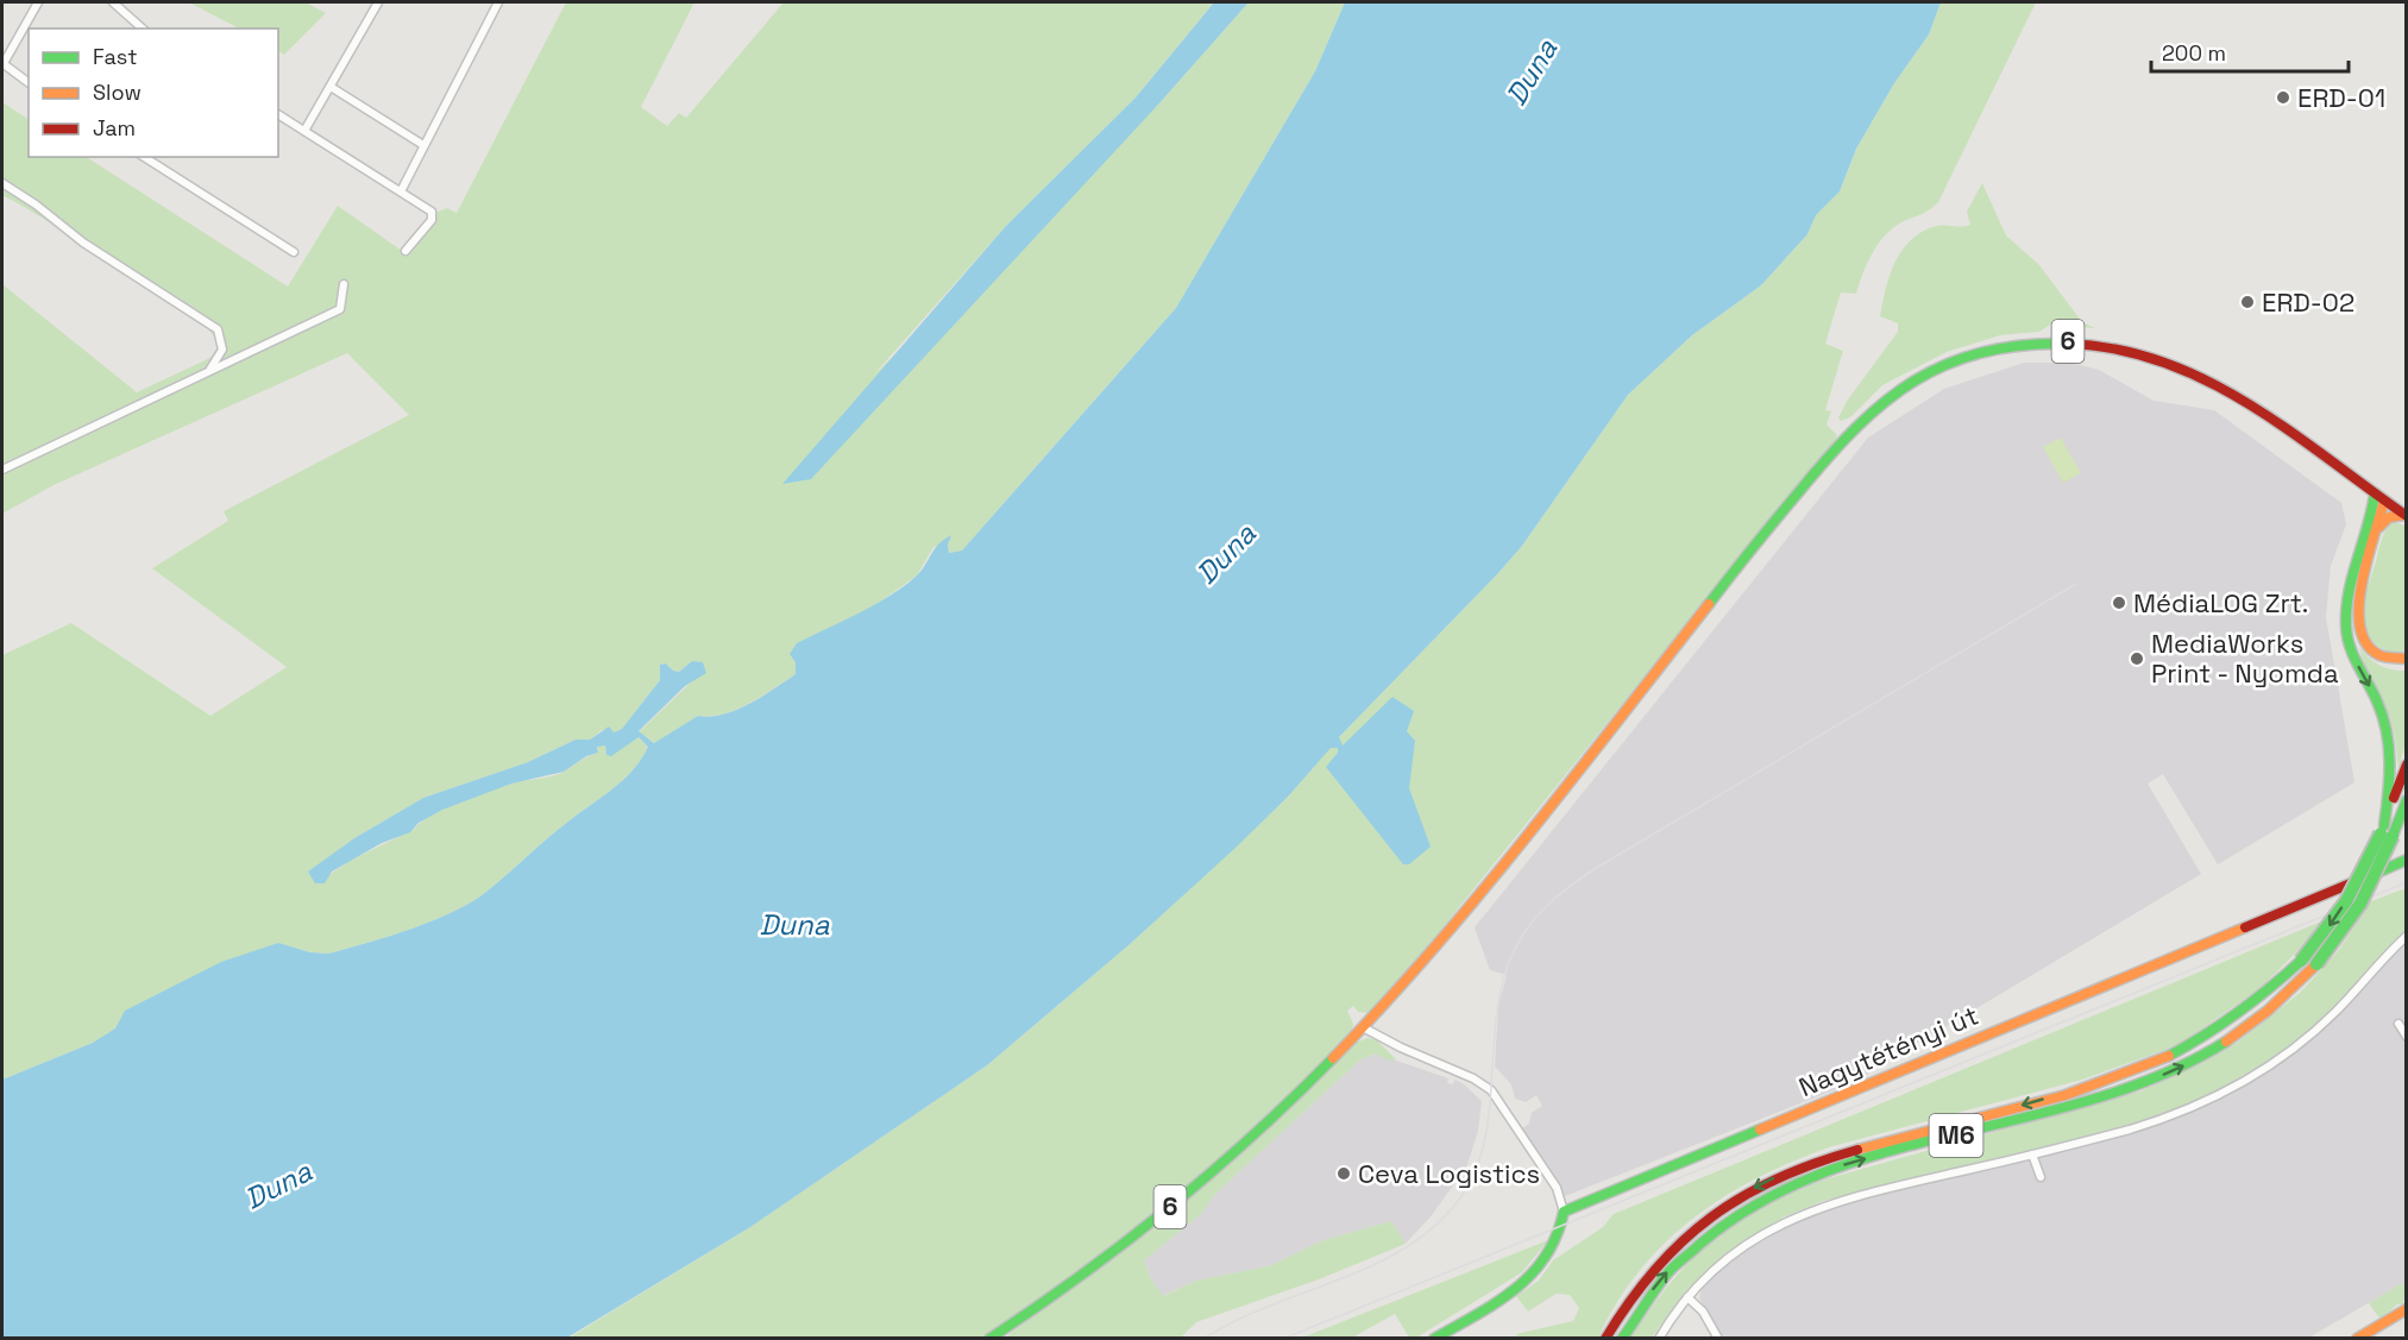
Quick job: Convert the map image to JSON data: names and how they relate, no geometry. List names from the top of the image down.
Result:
{
  "streets": {
    "main road": ["6", "Nagytétényi út", "M6"]
  },
  "water": ["Duna"],
  "places": [
    "ERD-01",
    "ERD-02",
    "MédiaLOG Zrt.",
    "MediaWorks Print - Nyomda",
    "Ceva Logistics"
  ],
  "legend": ["Fast", "Slow", "Jam"],
  "scale_bar": "200 m"
}
